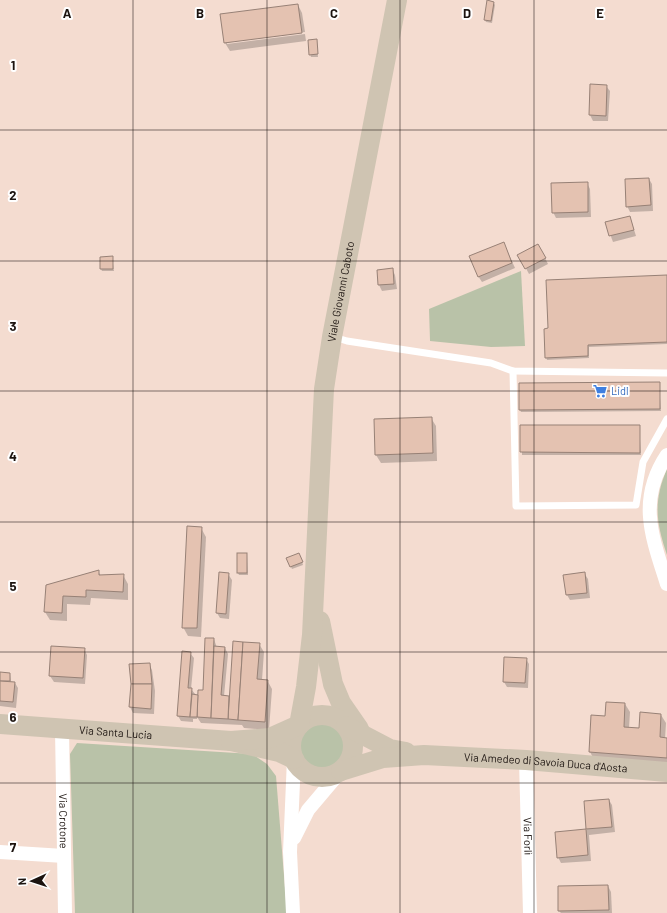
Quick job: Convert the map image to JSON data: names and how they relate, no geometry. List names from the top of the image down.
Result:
{
  "streets": {
    "main road": ["Viale Giovanni Caboto", "Via Santa Lucia", "Via Amedeo di Savoia Duca d'Aosta"],
    "street": ["Via Crotone", "Via Forlì"]
  },
  "crossings": [
    ["Via Santa Lucia", "Via Crotone"],
    ["Via Amedeo di Savoia Duca d'Aosta", "Via Forlì"]
  ],
  "places": {
    "supermarket": ["Lidl"]
  },
  "north": "left",
  "grid": {
    "columns": [
      "A",
      "B",
      "C",
      "D",
      "E"
    ],
    "rows": [
      "1",
      "2",
      "3",
      "4",
      "5",
      "6",
      "7"
    ]
  }
}
